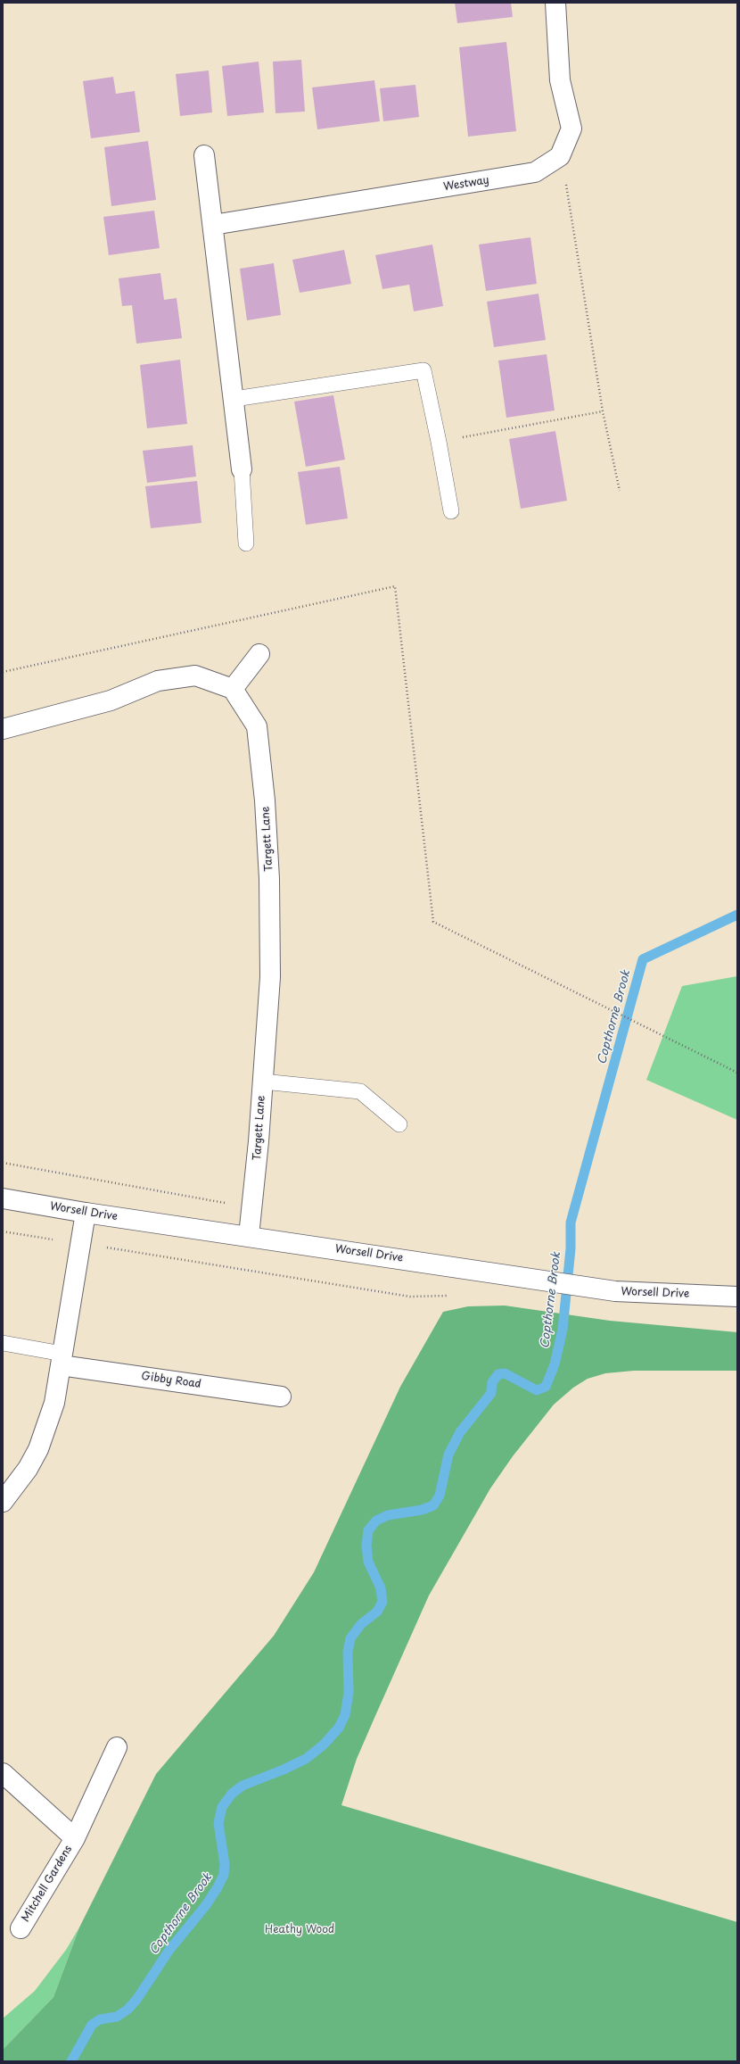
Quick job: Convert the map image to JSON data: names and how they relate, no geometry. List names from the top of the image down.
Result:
{
  "streets": {
    "street": [
      "Westway",
      "Targett Lane",
      "Worsell Drive",
      "Gibby Road",
      "Mitchell Gardens"
    ]
  },
  "crossings": [
    ["Targett Lane", "Worsell Drive"]
  ],
  "water": ["Copthorne Brook"],
  "parks": ["Heathy Wood"]
}
